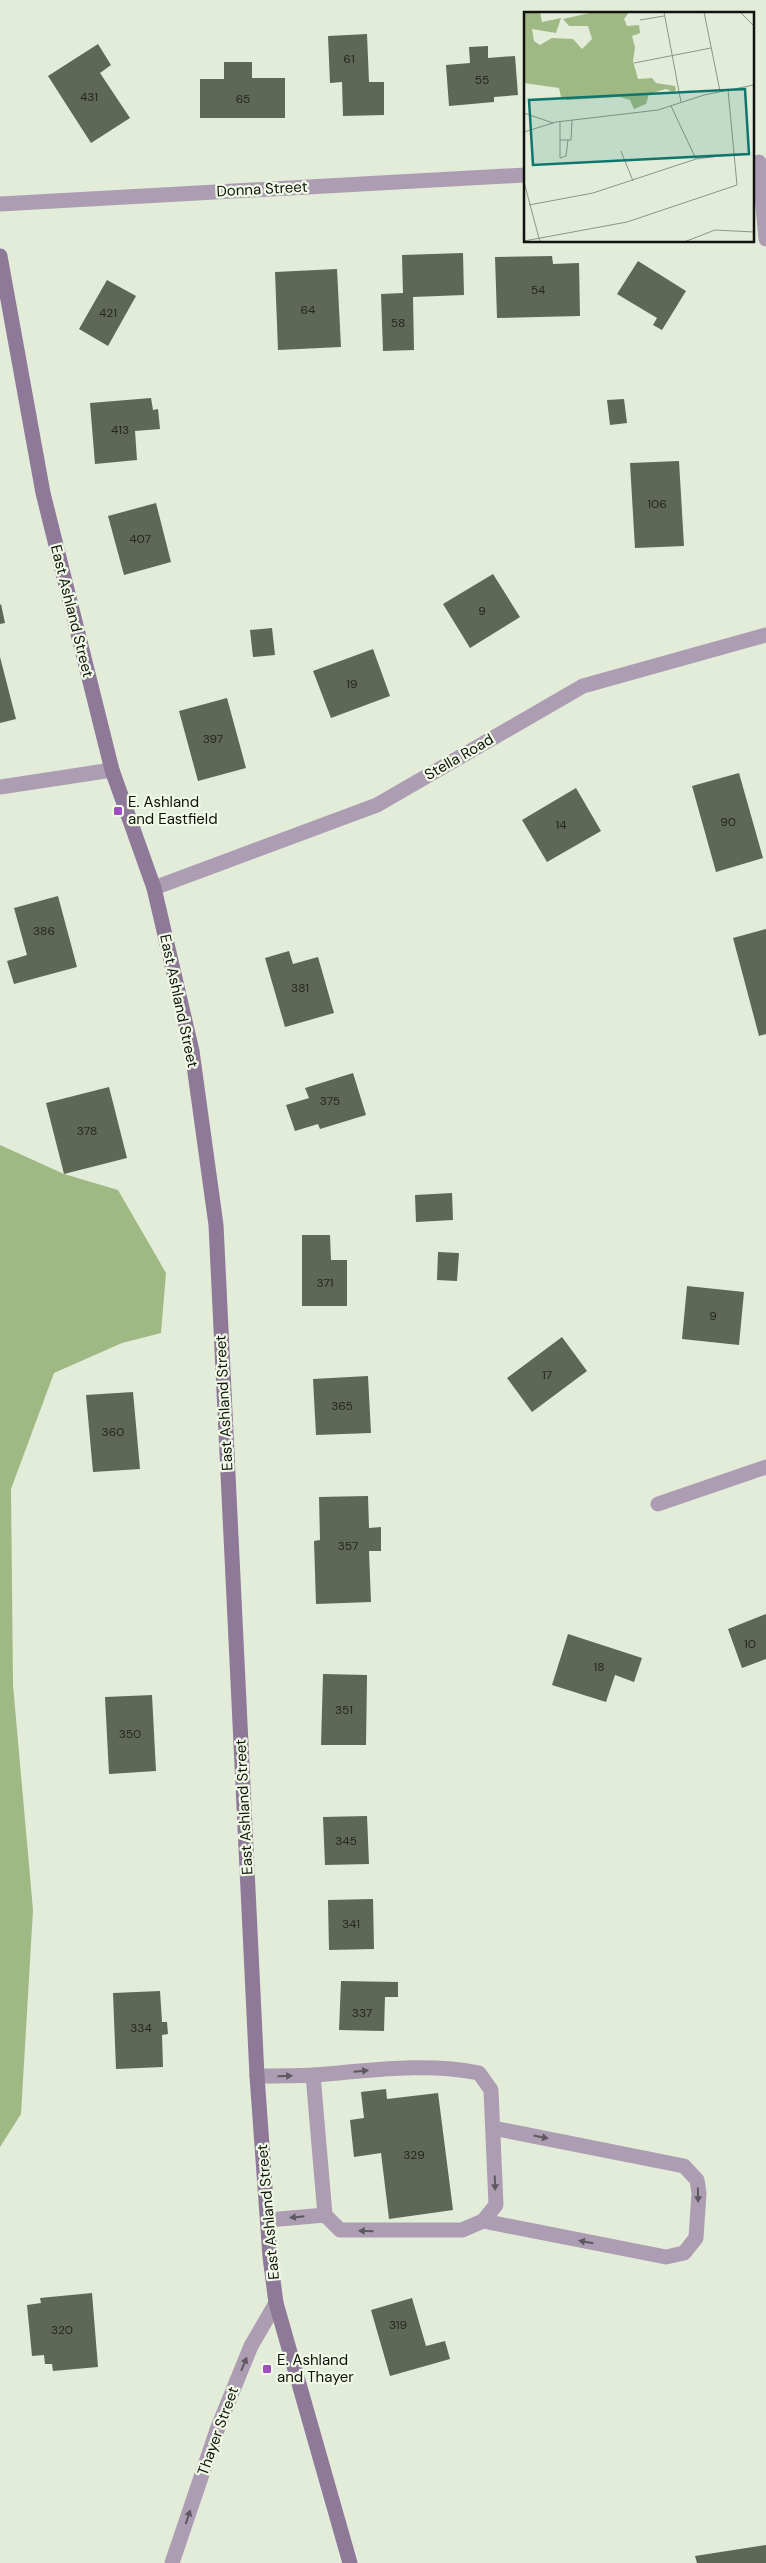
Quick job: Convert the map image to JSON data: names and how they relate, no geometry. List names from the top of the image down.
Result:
{
  "streets": {
    "main road": ["East Ashland Street"],
    "street": ["Donna Street", "Stella Road", "Thayer Street"]
  },
  "crossings": [
    ["East Ashland Street", "Stella Road"],
    ["East Ashland Street", "Thayer Street"]
  ],
  "one_way": ["Thayer Street"],
  "places": {
    "transit": ["E. Ashland and Eastfield", "E. Ashland and Thayer"]
  },
  "house_numbers": [
    "61",
    "55",
    "431",
    "65",
    "54",
    "64",
    "421",
    "58",
    "413",
    "106",
    "407",
    "9",
    "19",
    "397",
    "90",
    "14",
    "386",
    "381",
    "375",
    "378",
    "371",
    "9",
    "17",
    "365",
    "360",
    "357",
    "10",
    "18",
    "351",
    "350",
    "345",
    "341",
    "337",
    "334",
    "329",
    "319",
    "320"
  ]
}
